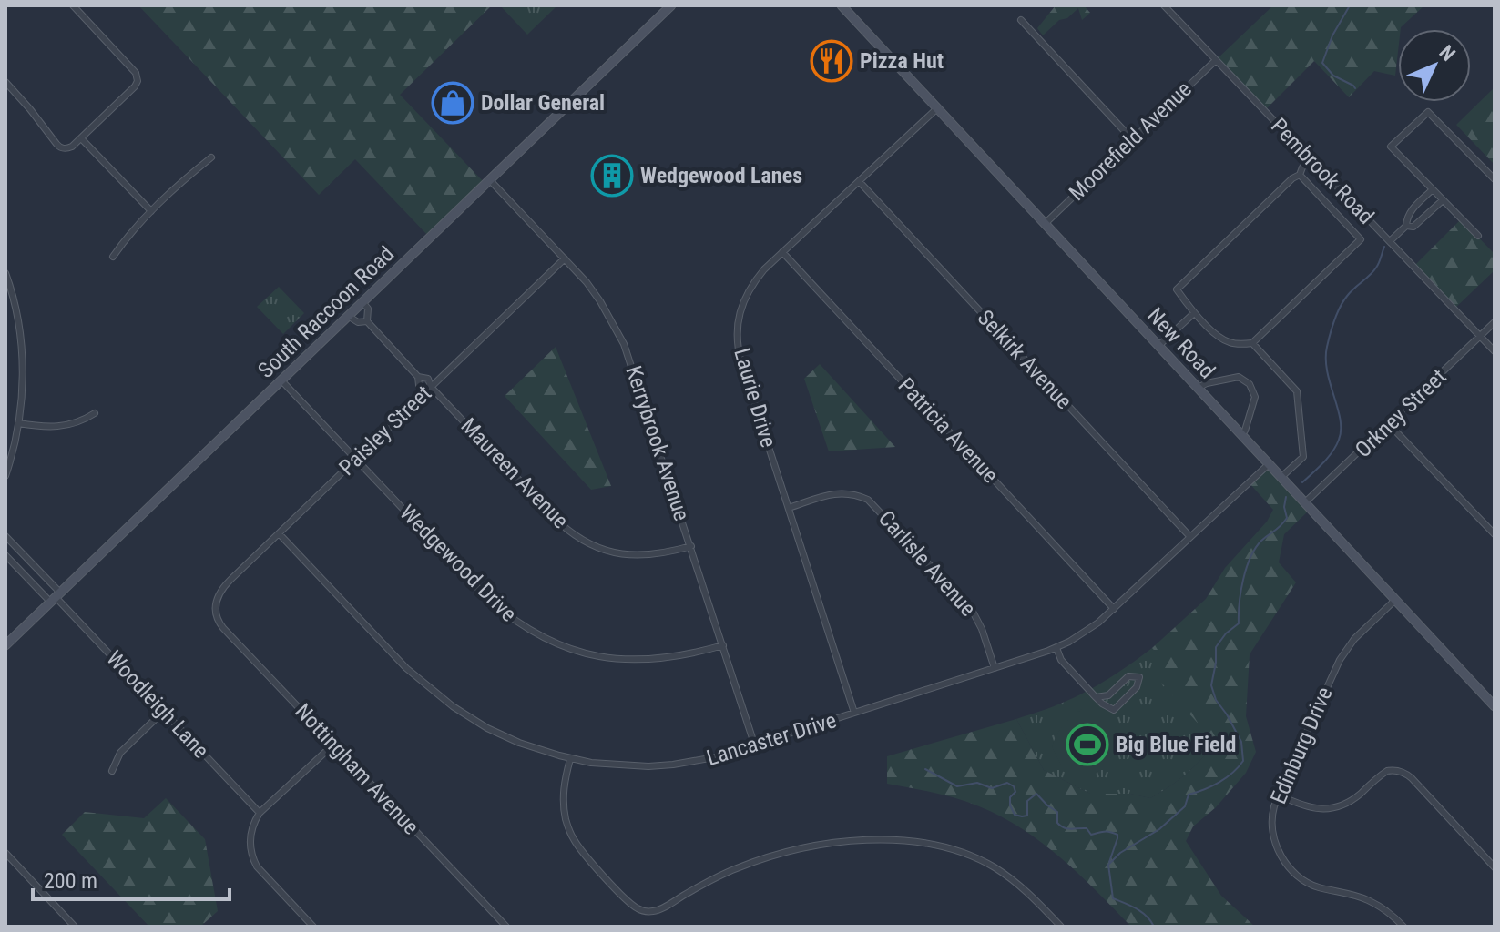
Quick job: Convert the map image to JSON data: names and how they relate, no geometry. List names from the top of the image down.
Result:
{
  "streets": {
    "street": [
      "Moorefield Avenue",
      "Pembrook Road",
      "South Raccoon Road",
      "New Road",
      "Selkirk Avenue",
      "Laurie Drive",
      "Orkney Street",
      "Paisley Street",
      "Patricia Avenue",
      "Kerrybrook Avenue",
      "Maureen Avenue",
      "Wedgewood Drive",
      "Carlisle Avenue",
      "Woodleigh Lane",
      "Lancaster Drive",
      "Edinburg Drive",
      "Nottingham Avenue"
    ]
  },
  "crossings": [
    ["Moorefield Avenue", "Pembrook Road"],
    ["Moorefield Avenue", "New Road"],
    ["Pembrook Road", "Orkney Street"],
    ["South Raccoon Road", "Kerrybrook Avenue"],
    ["South Raccoon Road", "Wedgewood Drive"],
    ["South Raccoon Road", "Woodleigh Lane"],
    ["New Road", "Laurie Drive"],
    ["New Road", "Orkney Street"],
    ["New Road", "Lancaster Drive"],
    ["New Road", "Edinburg Drive"],
    ["Selkirk Avenue", "Laurie Drive"],
    ["Selkirk Avenue", "Lancaster Drive"],
    ["Laurie Drive", "Patricia Avenue"],
    ["Laurie Drive", "Carlisle Avenue"],
    ["Laurie Drive", "Lancaster Drive"],
    ["Paisley Street", "Kerrybrook Avenue"],
    ["Paisley Street", "Maureen Avenue"],
    ["Paisley Street", "Wedgewood Drive"],
    ["Paisley Street", "Lancaster Drive"],
    ["Paisley Street", "Nottingham Avenue"],
    ["Patricia Avenue", "Lancaster Drive"],
    ["Kerrybrook Avenue", "Maureen Avenue"],
    ["Kerrybrook Avenue", "Wedgewood Drive"],
    ["Kerrybrook Avenue", "Lancaster Drive"],
    ["Carlisle Avenue", "Lancaster Drive"]
  ],
  "places": {
    "restaurant": ["Pizza Hut"],
    "shop": ["Dollar General"],
    "building": ["Wedgewood Lanes"],
    "sports": ["Big Blue Field"]
  },
  "scale_bar": "200 m",
  "north": "top right"
}
